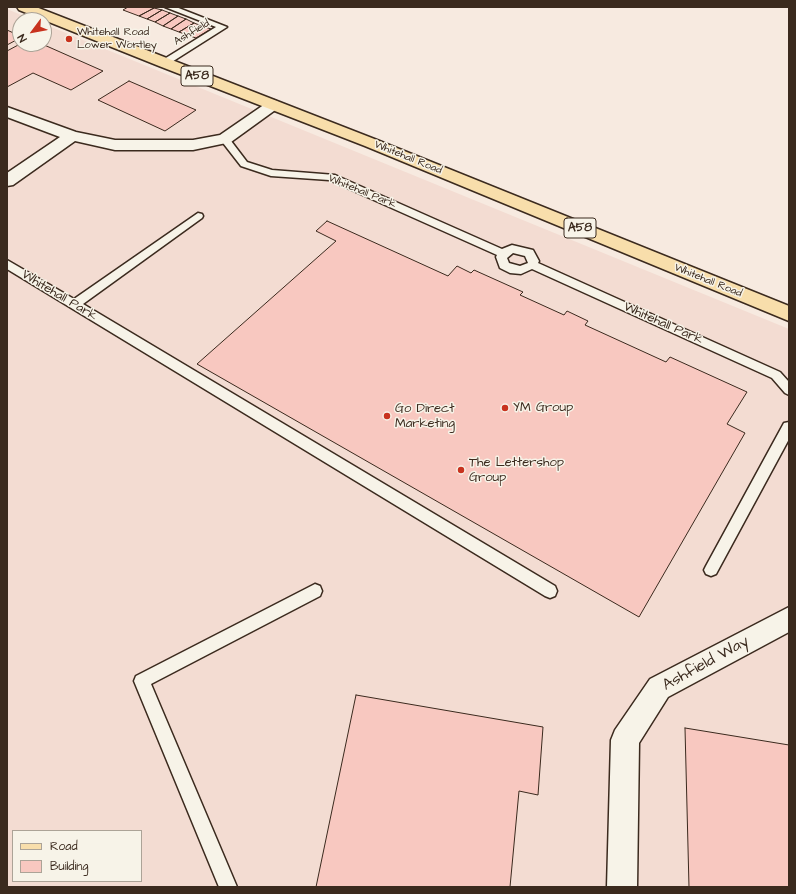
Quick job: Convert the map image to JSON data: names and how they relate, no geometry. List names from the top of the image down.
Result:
{
  "streets": {
    "main road": ["A58", "Whitehall Road"],
    "street": ["Ashfield Way"],
    "lane": ["Ashfield", "Whitehall Park"]
  },
  "crossings": [
    ["Ashfield", "Whitehall Road"]
  ],
  "places": [
    "Whitehall Road Lower Wortley",
    "YM Group",
    "Go Direct Marketing",
    "The Lettershop Group"
  ],
  "legend": ["Road", "Building"],
  "north": "bottom left"
}
